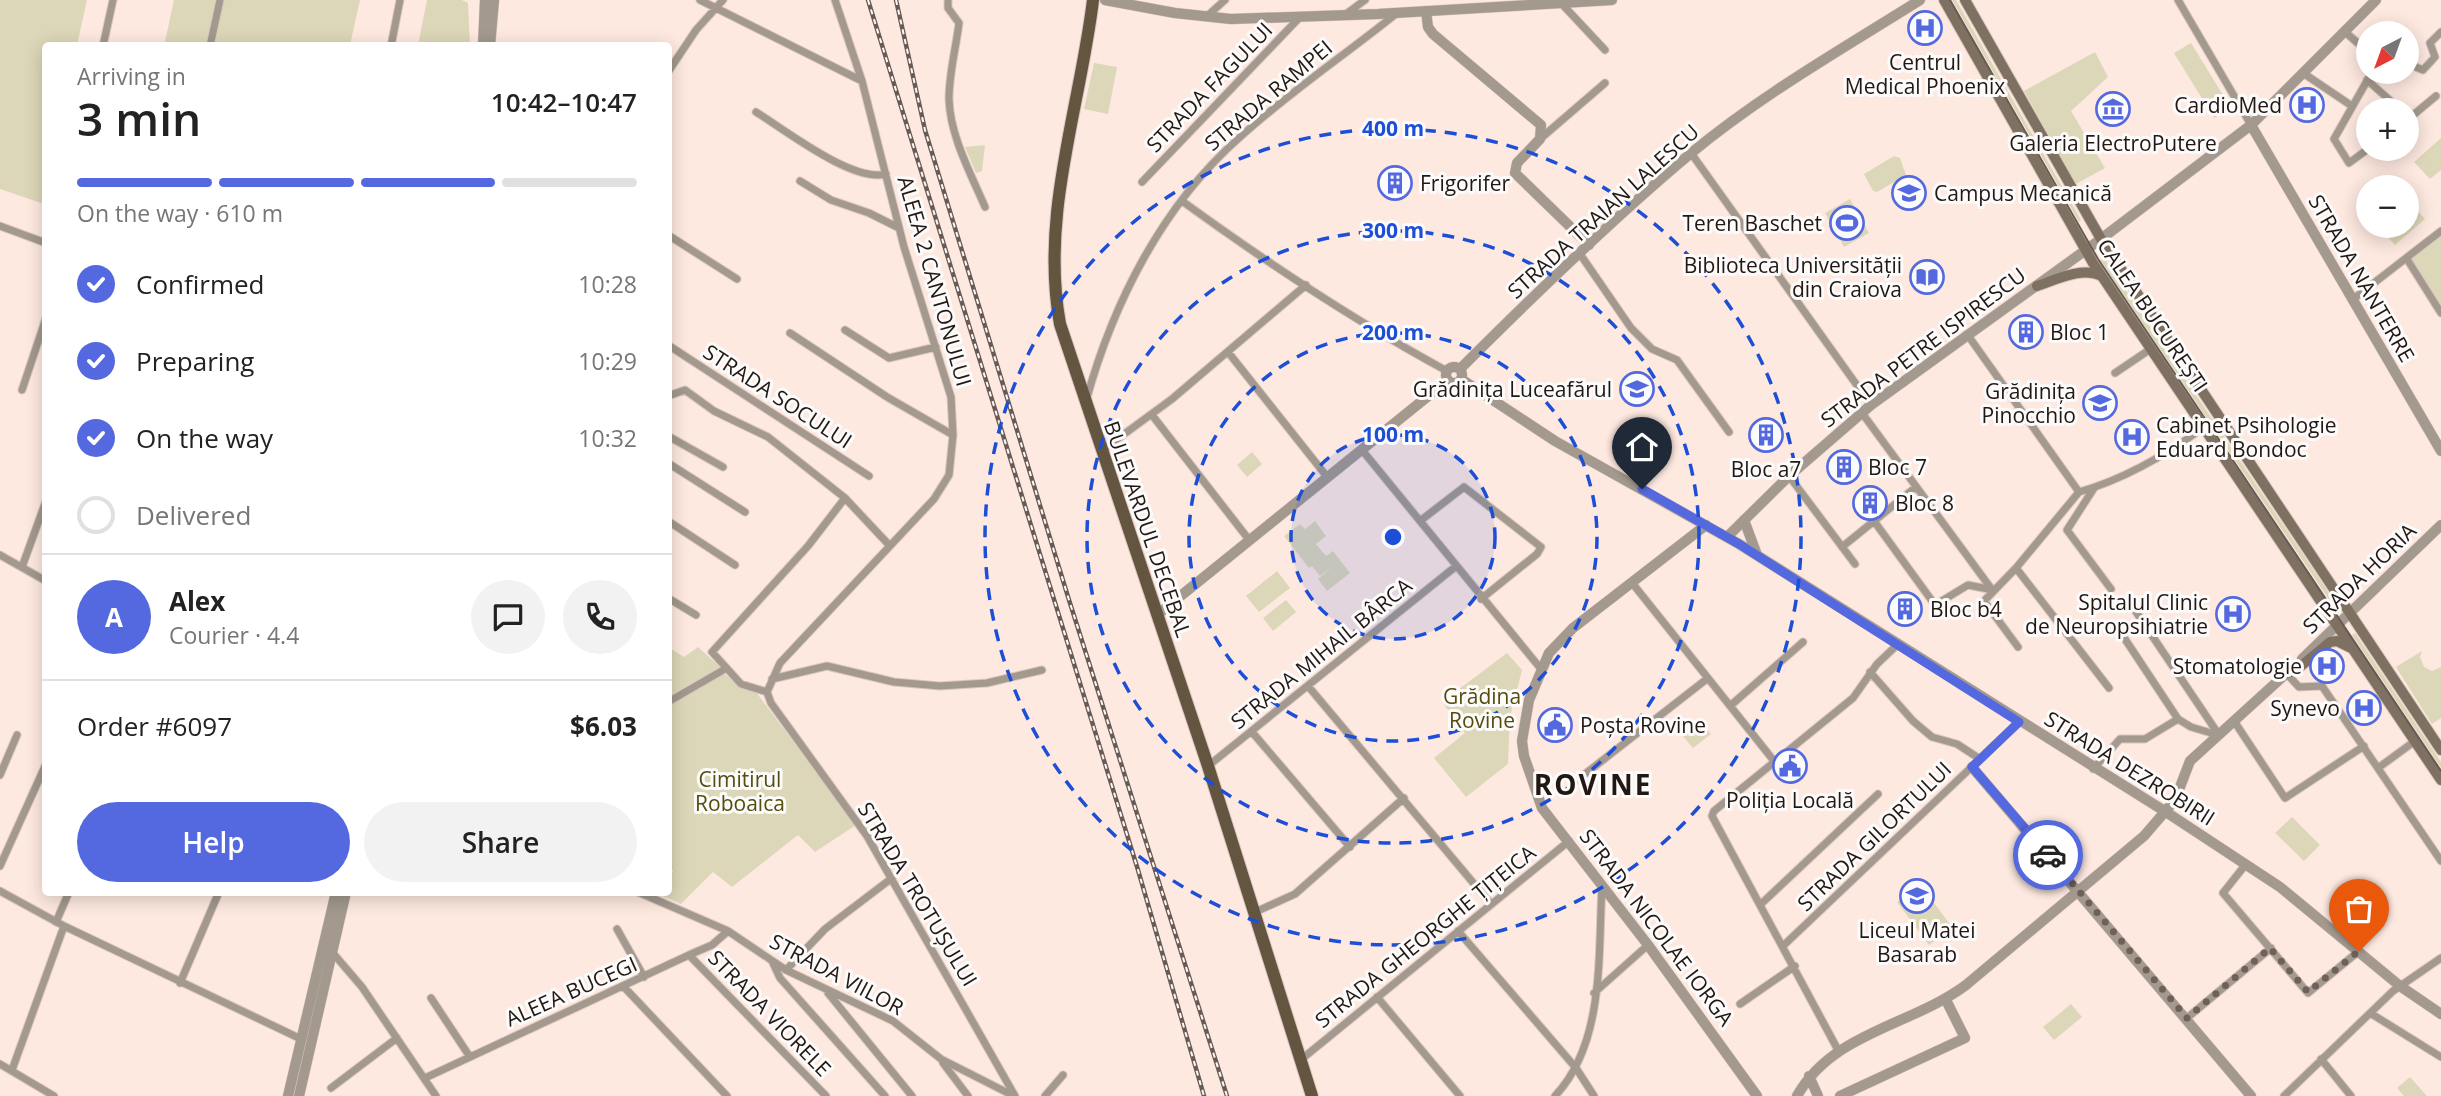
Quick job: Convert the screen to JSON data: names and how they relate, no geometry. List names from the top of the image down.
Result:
{
  "streets": {
    "main road": ["CALEA BUCUREȘTI", "BULEVARDUL DECEBAL"],
    "street": [
      "STRADA FAGULUI",
      "STRADA RAMPEI",
      "STRADA TRAIAN LALESCU",
      "STRADA NANTERRE",
      "ALEEA 2 CANTONULUI",
      "STRADA PETRE ISPIRESCU",
      "STRADA SOCULUI",
      "STRADA HORIA",
      "STRADA MIHAIL BÂRCA",
      "STRADA DEZROBIRII",
      "STRADA GILORTULUI",
      "STRADA TROTUȘULUI",
      "STRADA NICOLAE IORGA",
      "STRADA GHEORGHE ȚIȚEICA",
      "STRADA VIILOR",
      "ALEEA BUCEGI",
      "STRADA VIORELE"
    ]
  },
  "crossings": [
    ["STRADA RAMPEI", "BULEVARDUL DECEBAL"],
    ["STRADA TRAIAN LALESCU", "STRADA DEZROBIRII"],
    ["STRADA NANTERRE", "STRADA PETRE ISPIRESCU"],
    ["CALEA BUCUREȘTI", "STRADA PETRE ISPIRESCU"],
    ["CALEA BUCUREȘTI", "STRADA HORIA"],
    ["STRADA PETRE ISPIRESCU", "STRADA DEZROBIRII"],
    ["BULEVARDUL DECEBAL", "STRADA MIHAIL BÂRCA"],
    ["BULEVARDUL DECEBAL", "STRADA GHEORGHE ȚIȚEICA"],
    ["STRADA HORIA", "STRADA DEZROBIRII"],
    ["STRADA DEZROBIRII", "STRADA GILORTULUI"],
    ["STRADA DEZROBIRII", "STRADA NICOLAE IORGA"],
    ["STRADA TROTUȘULUI", "STRADA VIILOR"],
    ["STRADA NICOLAE IORGA", "STRADA GHEORGHE ȚIȚEICA"],
    ["STRADA VIILOR", "ALEEA BUCEGI"],
    ["ALEEA BUCEGI", "STRADA VIORELE"]
  ],
  "districts": ["ROVINE"],
  "parks": ["Grădina Rovine", "Cimitirul Roboaica"],
  "places": {
    "hospital": [
      "Centrul Medical Phoenix",
      "CardioMed",
      "Cabinet Psihologie Eduard Bondoc",
      "Spitalul Clinic de Neuropsihiatrie",
      "Stomatologie",
      "Synevo"
    ],
    "museum": ["Galeria ElectroPutere"],
    "building": [
      "Frigorifer",
      "Bloc 1",
      "Bloc a7",
      "Bloc 7",
      "Bloc 8",
      "Bloc b4"
    ],
    "school or university": [
      "Campus Mecanică",
      "Grădinița Luceafărul",
      "Grădinița Pinocchio",
      "Liceul Matei Basarab"
    ],
    "sports": ["Teren Baschet"],
    "library": ["Biblioteca Universității din Craiova"],
    "public building": ["Poșta Rovine", "Poliția Locală"]
  },
  "north": "bottom left",
  "page": {
    "map_buttons": ["+", "−"],
    "heading": ["3 min", "Arriving in", "10:42–10:47"],
    "panel": [
      "Alex",
      "Courier · 4.4",
      "Order #6097",
      "$6.03"
    ],
    "bar": "On the way · 610 m",
    "list": [
      ["Confirmed", "10:28"],
      ["Preparing", "10:29"],
      ["On the way", "10:32"],
      "Delivered"
    ],
    "round": "A",
    "buttons": ["Help", "Share"]
  },
  "rings": [
    "400 m",
    "300 m",
    "200 m",
    "100 m"
  ]
}
